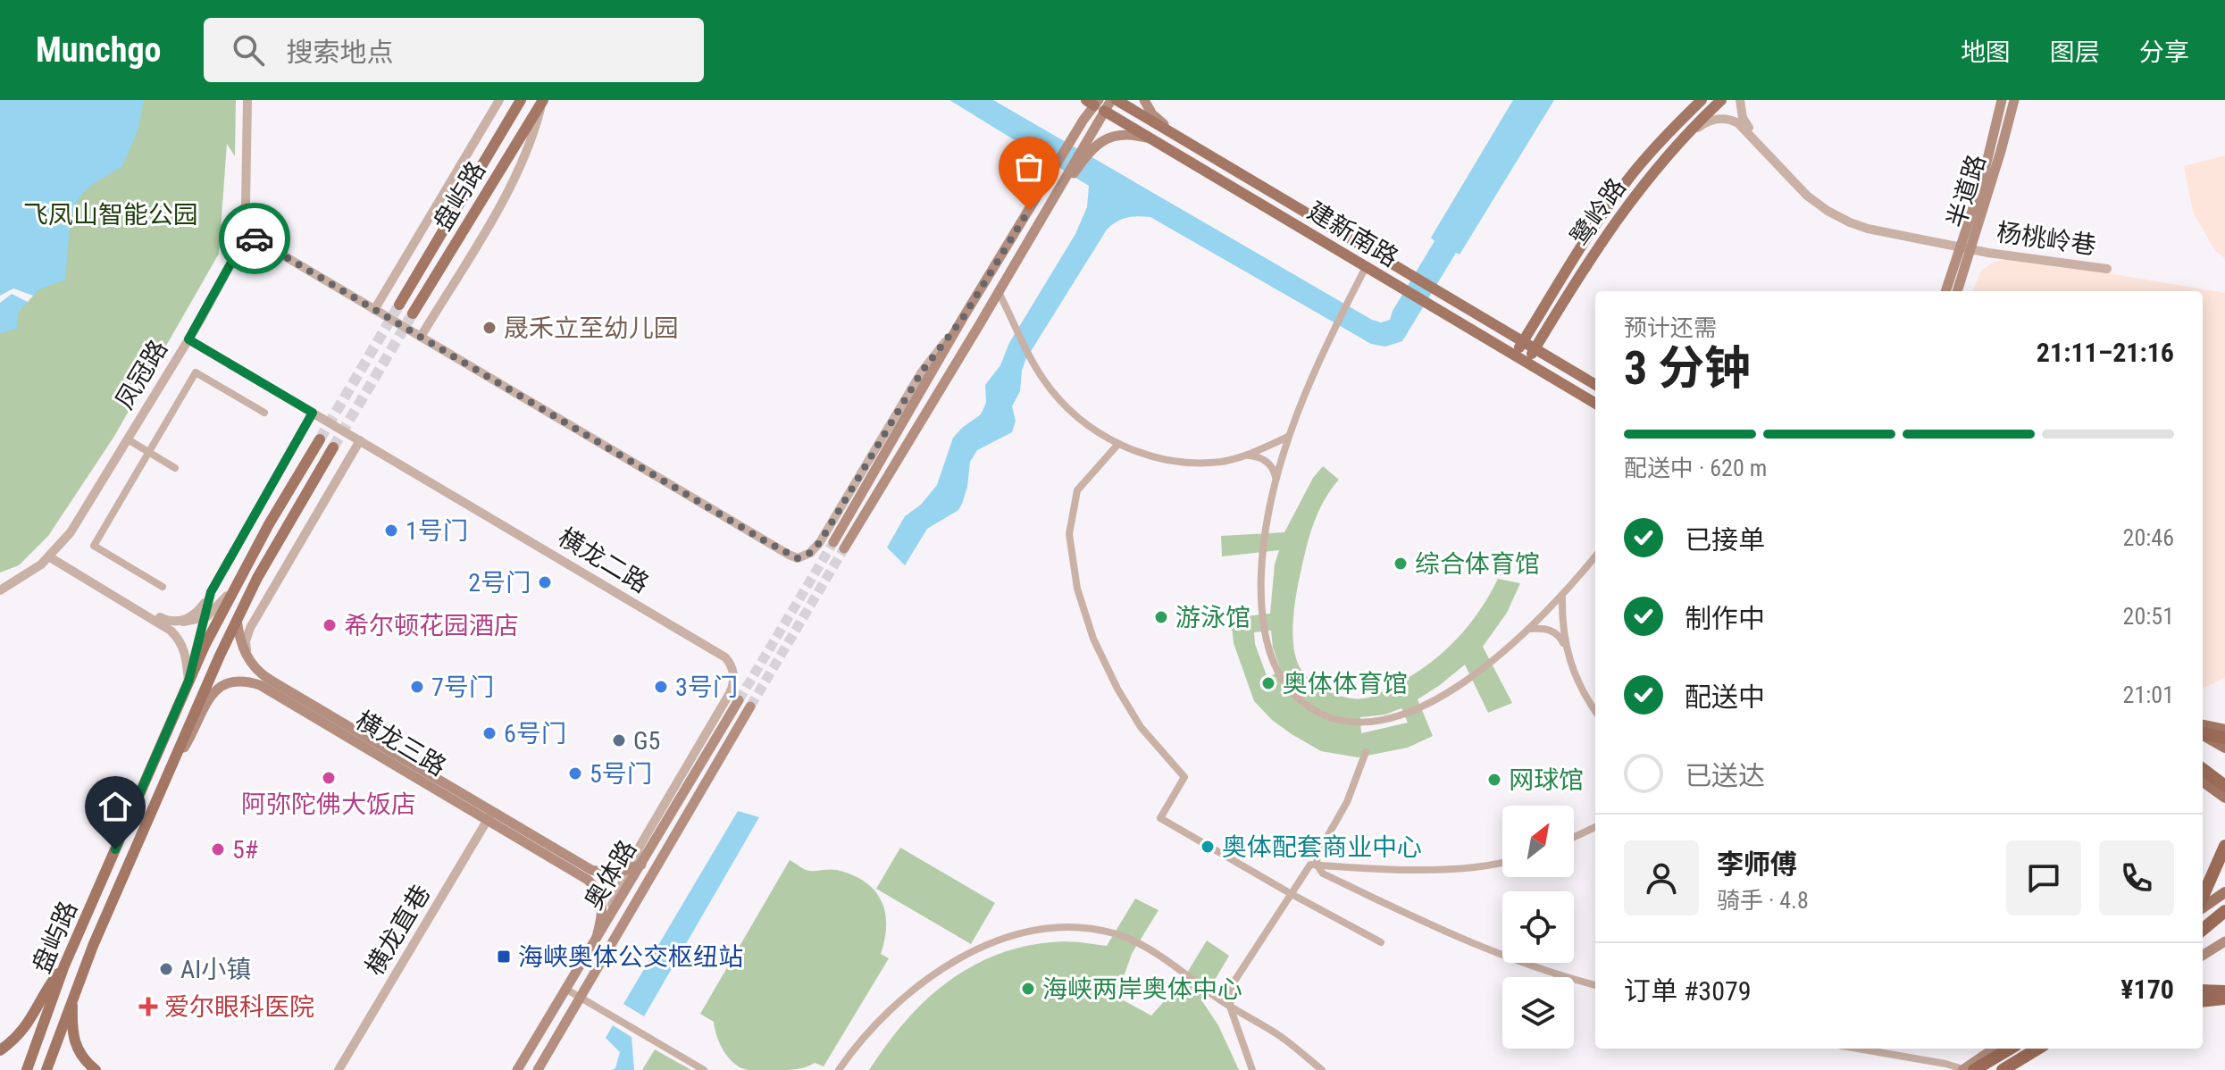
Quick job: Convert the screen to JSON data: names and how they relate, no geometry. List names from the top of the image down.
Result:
{
  "streets": {
    "main road": [
      "半道路",
      "盘屿路",
      "鹭岭路",
      "建新南路",
      "横龙三路",
      "奥体路"
    ],
    "street": [
      "杨桃岭巷",
      "凤冠路",
      "横龙二路",
      "横龙直巷"
    ]
  },
  "crossings": [
    ["半道路", "杨桃岭巷"],
    ["盘屿路", "横龙三路"],
    ["鹭岭路", "建新南路"],
    ["凤冠路", "横龙二路"],
    ["横龙二路", "横龙三路"],
    ["横龙二路", "奥体路"],
    ["横龙三路", "奥体路"],
    ["横龙三路", "横龙直巷"]
  ],
  "parks": ["飞凤山智能公园"],
  "places": {
    "other": [
      "晟禾立至幼儿园",
      "1号门",
      "综合体育馆",
      "2号门",
      "游泳馆",
      "希尔顿花园酒店",
      "奥体体育馆",
      "7号门",
      "3号门",
      "6号门",
      "G5",
      "5号门",
      "阿弥陀佛大饭店",
      "网球馆",
      "奥体配套商业中心",
      "5#",
      "AI小镇",
      "海峡两岸奥体中心"
    ],
    "transit": ["海峡奥体公交枢纽站"],
    "health": ["爱尔眼科医院"]
  },
  "north": "top right",
  "page": {
    "header": "Munchgo",
    "search": "搜索地点",
    "nav": ["地图", "图层", "分享"],
    "heading": ["3 分钟", "预计还需", "21:11–21:16"],
    "panel": [
      "李师傅",
      "骑手 · 4.8",
      "订单 #3079",
      "¥170"
    ],
    "bar": "配送中 · 620 m",
    "list": [
      ["已接单", "20:46"],
      ["制作中", "20:51"],
      ["配送中", "21:01"],
      "已送达"
    ]
  }
}
